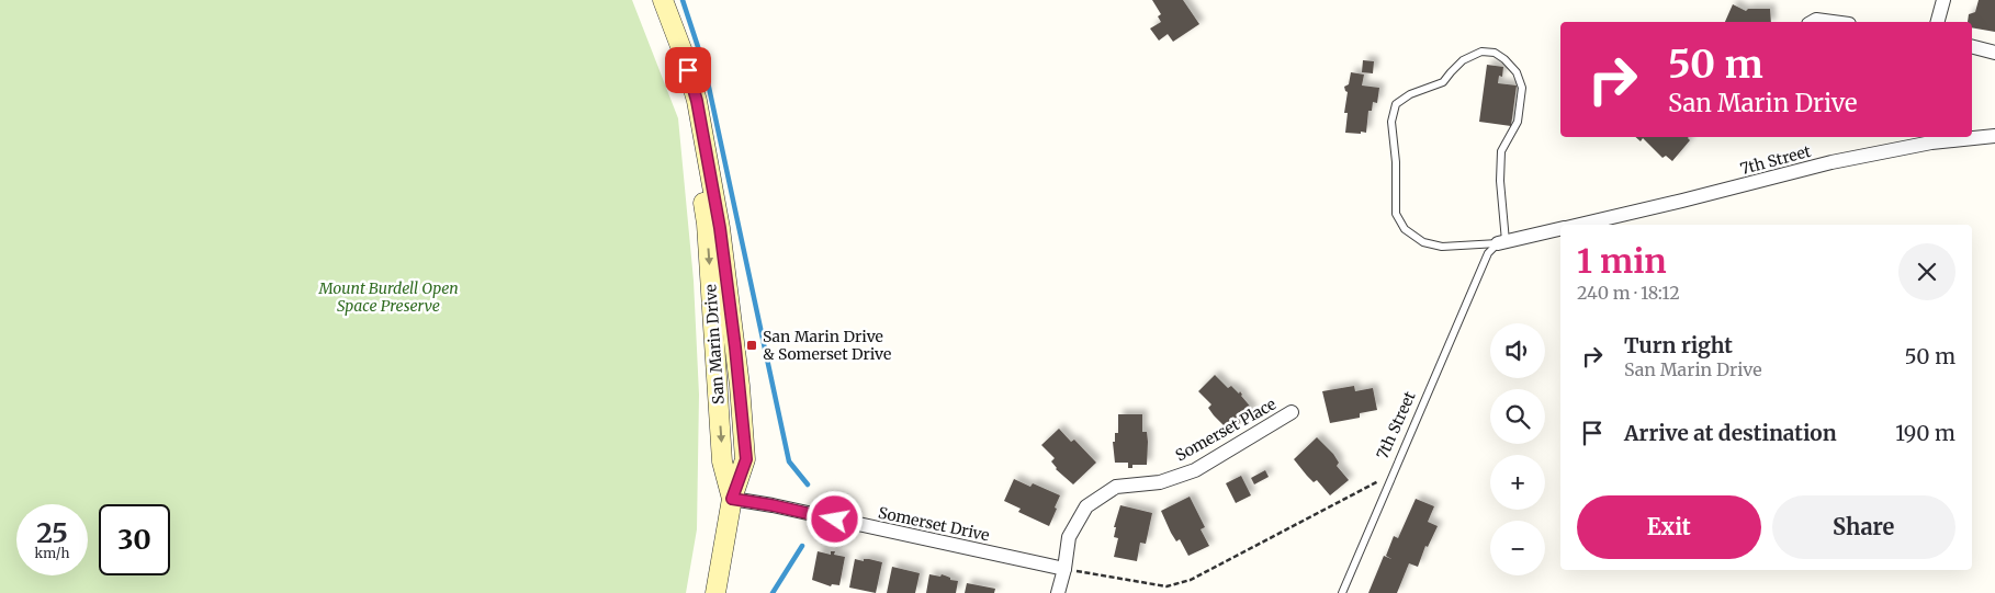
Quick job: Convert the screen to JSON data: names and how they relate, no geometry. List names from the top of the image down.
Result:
{
  "streets": {
    "main road": ["San Marin Drive"],
    "street": ["7th Street", "Somerset Place", "Somerset Drive"]
  },
  "crossings": [
    ["San Marin Drive", "Somerset Drive"],
    ["Somerset Place", "Somerset Drive"]
  ],
  "parks": ["Mount Burdell Open Space Preserve"],
  "places": {
    "transit": ["San Marin Drive & Somerset Drive"]
  },
  "page": {
    "turn": ["50 m", "San Marin Drive"],
    "heading": ["1 min", "240 m · 18:12"],
    "list": [
      {
        "name": "Turn right",
        "note": "San Marin Drive",
        "value": "50 m"
      },
      {
        "name": "Arrive at destination",
        "value": "190 m"
      }
    ],
    "map_buttons": ["+", "−"],
    "buttons": ["Exit", "Share"],
    "speed": "25 km/h",
    "limit": "30"
  }
}
